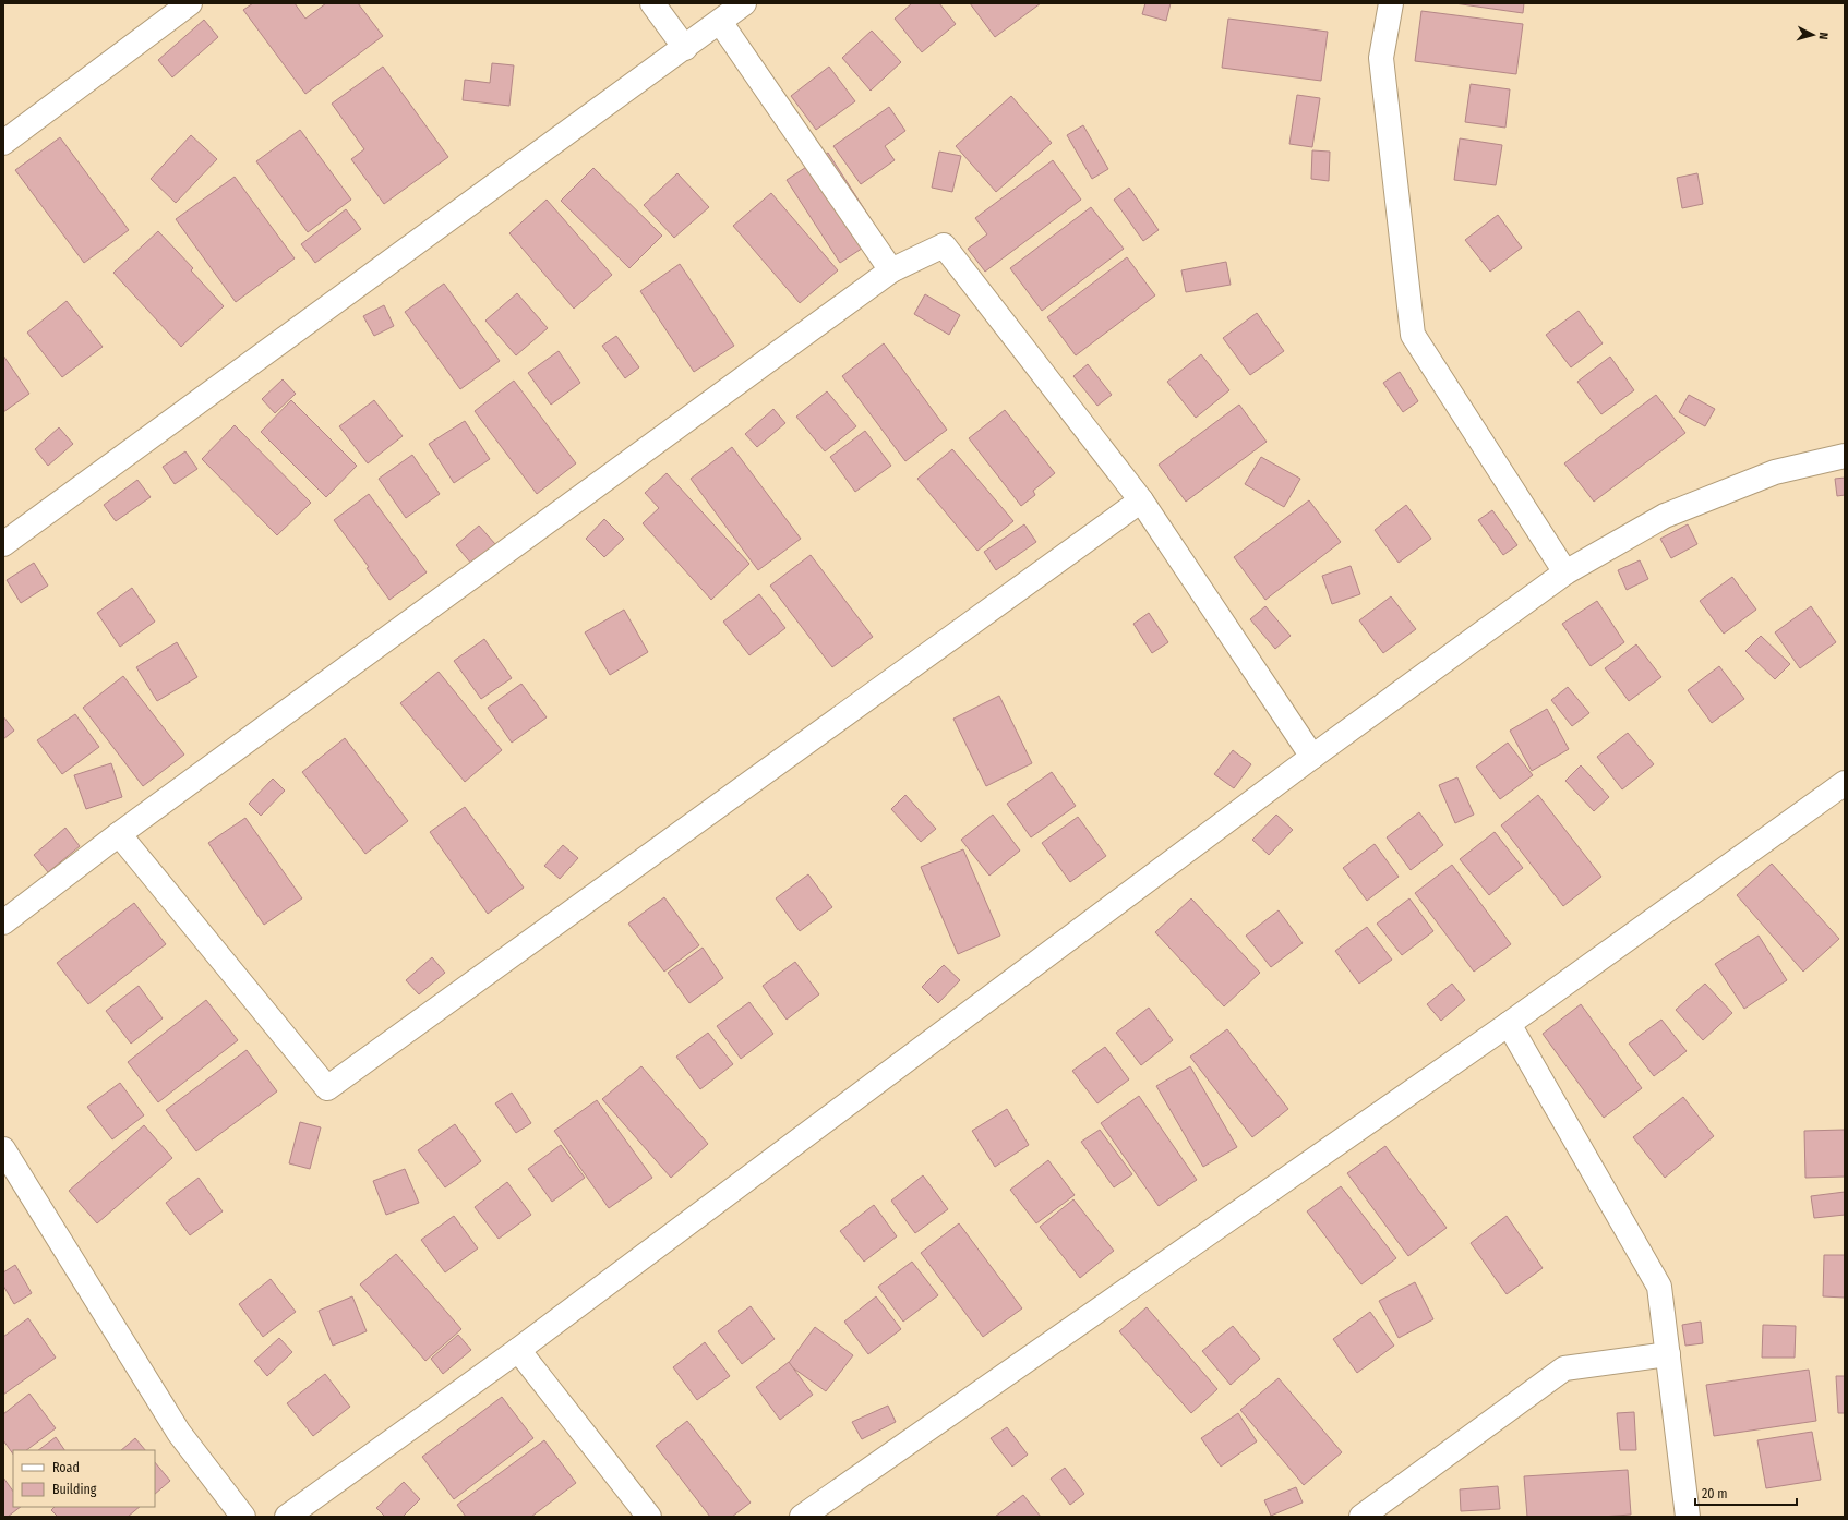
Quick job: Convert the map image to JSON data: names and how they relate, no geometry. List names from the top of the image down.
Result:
{
  "legend": ["Road", "Building"],
  "scale_bar": "20 m",
  "north": "right"
}
